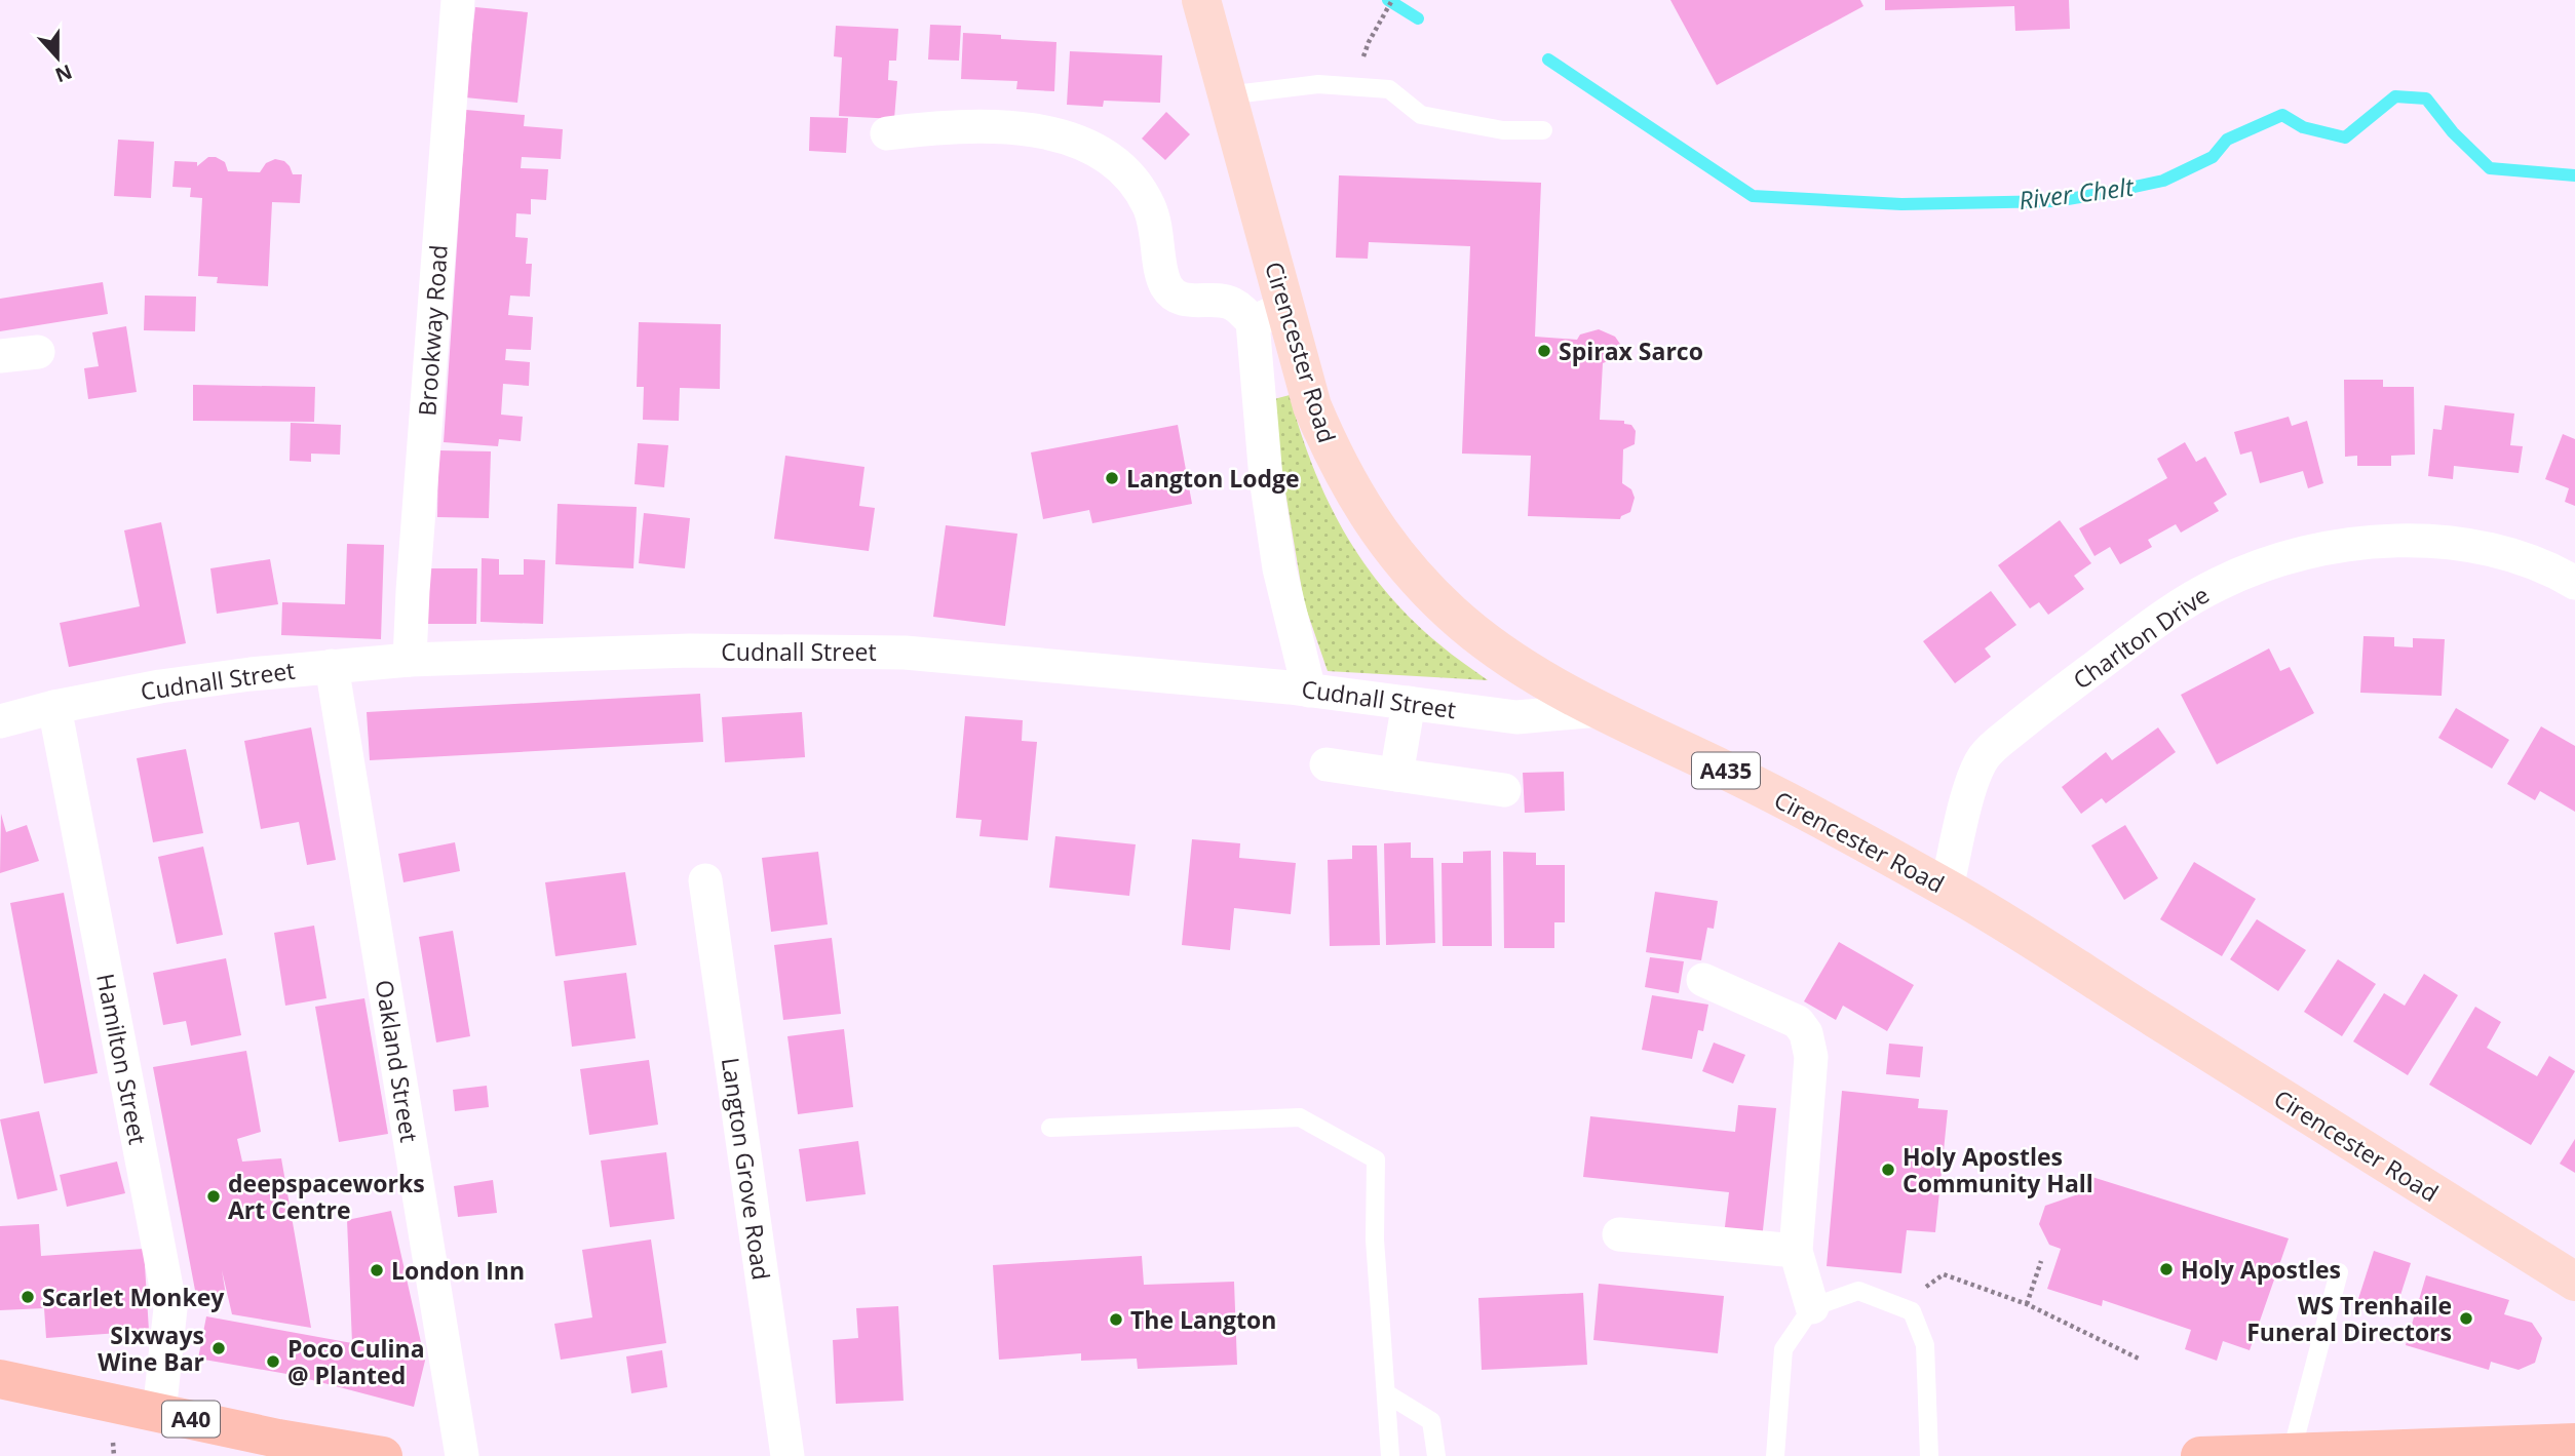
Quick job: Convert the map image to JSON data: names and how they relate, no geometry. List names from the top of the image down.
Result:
{
  "streets": {
    "highway": ["A40"],
    "main road": ["Cirencester Road", "A435"],
    "street": [
      "Brookway Road",
      "Charlton Drive",
      "Cudnall Street",
      "Hamilton Street",
      "Oakland Street",
      "Langton Grove Road"
    ]
  },
  "crossings": [
    ["Brookway Road", "Cudnall Street"],
    ["Cirencester Road", "Charlton Drive"],
    ["Cirencester Road", "Cudnall Street"],
    ["Cudnall Street", "Hamilton Street"],
    ["Cudnall Street", "Oakland Street"],
    ["Hamilton Street", "A40"]
  ],
  "water": ["River Chelt"],
  "places": [
    "Spirax Sarco",
    "Langton Lodge",
    "Holy Apostles Community Hall",
    "deepspaceworks Art Centre",
    "Holy Apostles",
    "London Inn",
    "Scarlet Monkey",
    "WS Trenhaile Funeral Directors",
    "The Langton",
    "SIxways Wine Bar",
    "Poco Culina @ Planted"
  ],
  "north": "bottom"
}
